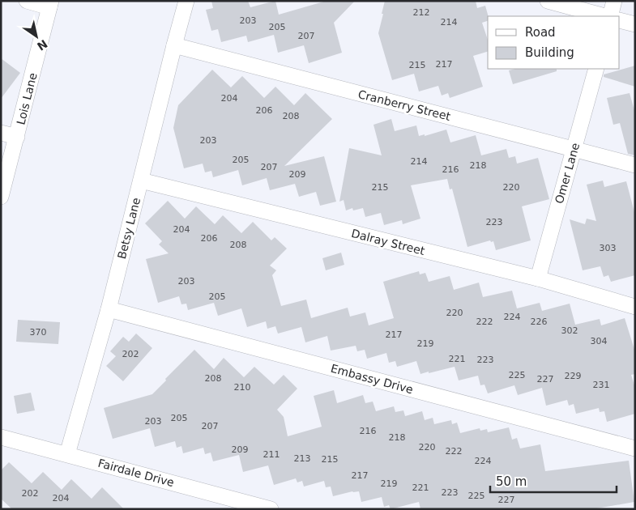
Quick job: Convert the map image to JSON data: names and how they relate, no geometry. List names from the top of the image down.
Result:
{
  "streets": {
    "street": [
      "Lois Lane",
      "Cranberry Street",
      "Omer Lane",
      "Betsy Lane",
      "Dalray Street",
      "Embassy Drive",
      "Fairdale Drive"
    ]
  },
  "crossings": [
    ["Cranberry Street", "Omer Lane"],
    ["Cranberry Street", "Betsy Lane"],
    ["Omer Lane", "Dalray Street"],
    ["Betsy Lane", "Dalray Street"],
    ["Betsy Lane", "Embassy Drive"],
    ["Betsy Lane", "Fairdale Drive"]
  ],
  "house_numbers": [
    "212",
    "203",
    "214",
    "205",
    "207",
    "217",
    "215",
    "204",
    "206",
    "208",
    "203",
    "205",
    "214",
    "218",
    "207",
    "216",
    "209",
    "215",
    "220",
    "223",
    "204",
    "206",
    "208",
    "303",
    "203",
    "205",
    "220",
    "224",
    "222",
    "226",
    "302",
    "370",
    "217",
    "304",
    "219",
    "202",
    "221",
    "223",
    "225",
    "229",
    "208",
    "227",
    "231",
    "210",
    "205",
    "203",
    "207",
    "216",
    "218",
    "220",
    "209",
    "222",
    "211",
    "213",
    "215",
    "224",
    "217",
    "219",
    "221",
    "223",
    "202",
    "225",
    "204",
    "227"
  ],
  "legend": ["Road", "Building"],
  "scale_bar": "50 m",
  "north": "bottom right"
}
